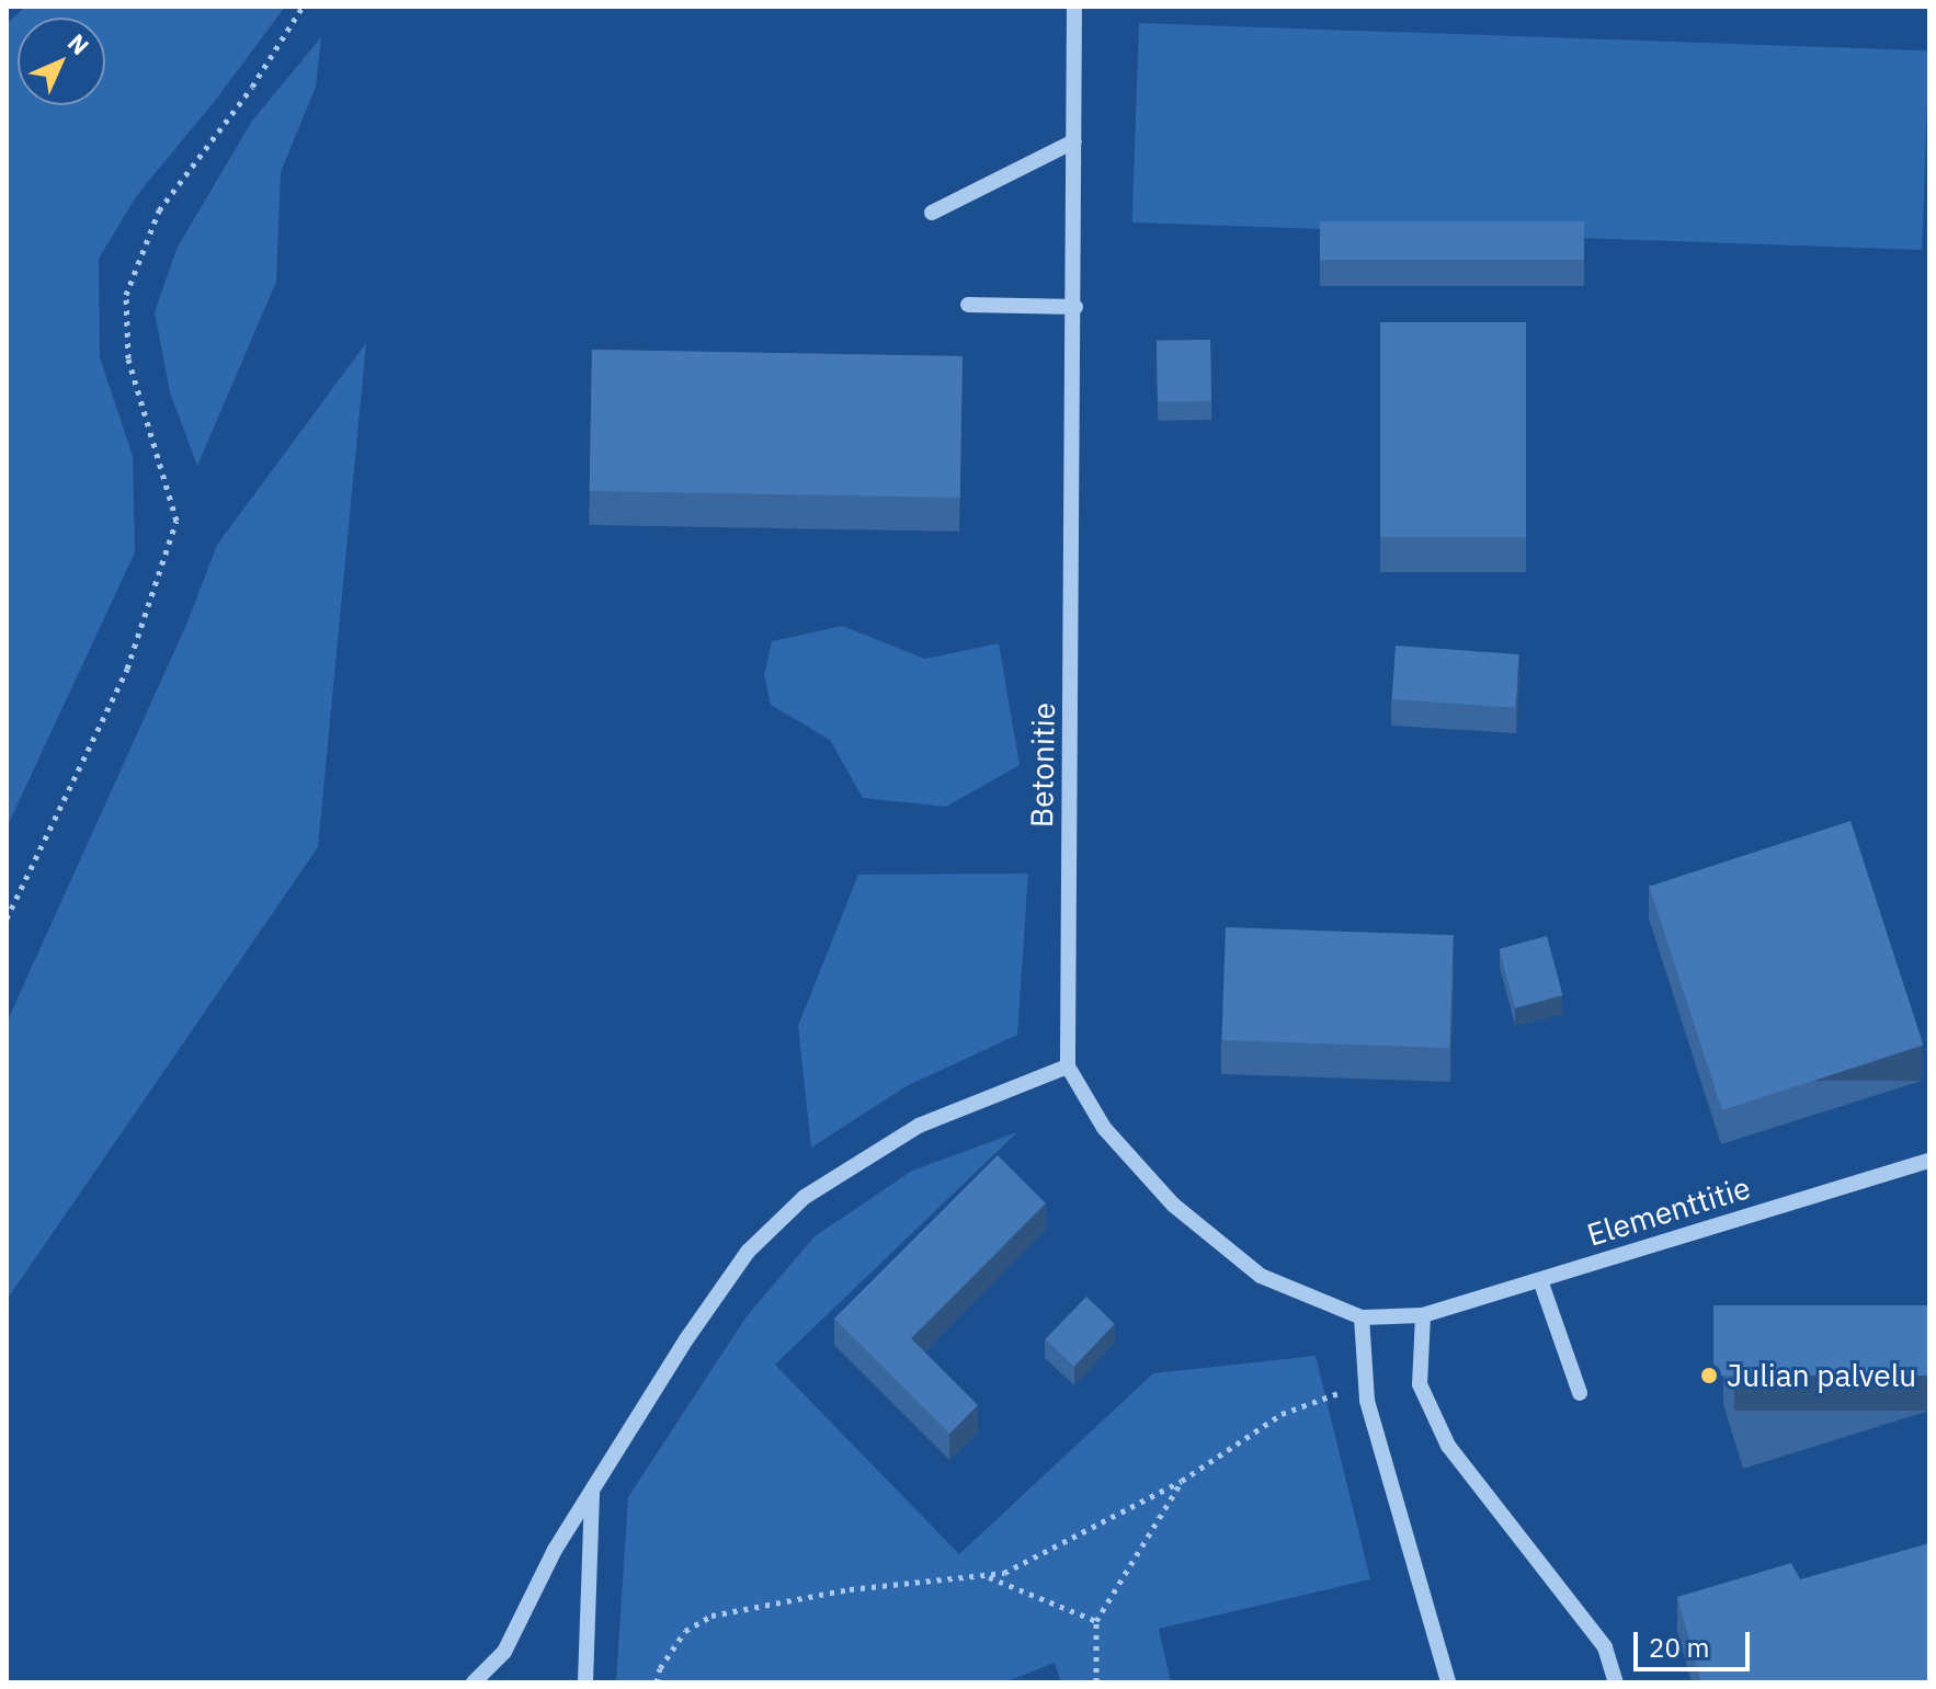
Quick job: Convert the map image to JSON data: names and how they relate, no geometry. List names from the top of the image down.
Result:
{
  "streets": {
    "street": ["Betonitie", "Elementtitie"]
  },
  "places": ["Julian palvelu"],
  "scale_bar": "20 m",
  "north": "top right"
}
